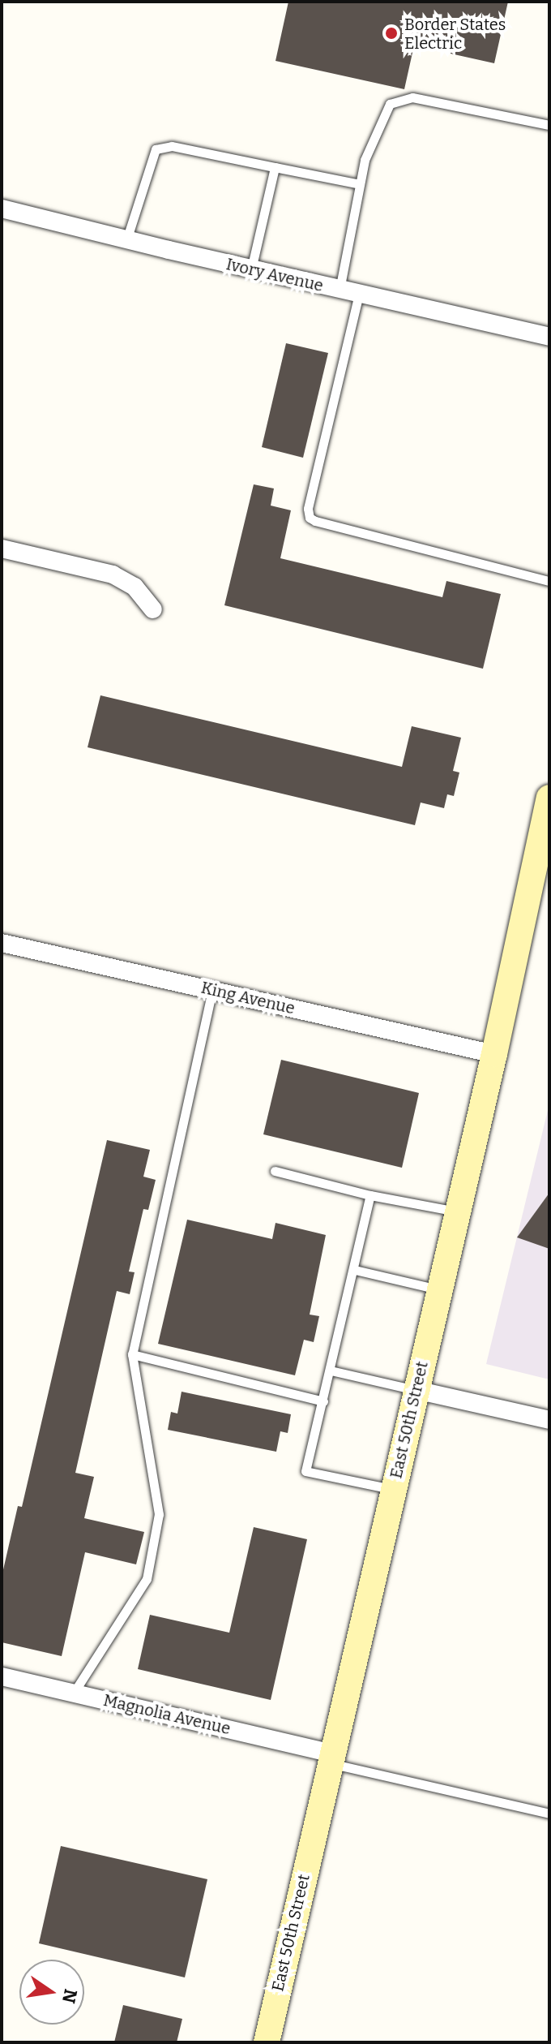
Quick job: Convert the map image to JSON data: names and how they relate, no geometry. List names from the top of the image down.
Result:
{
  "streets": {
    "main road": ["East 50th Street"],
    "street": ["Ivory Avenue", "King Avenue", "Magnolia Avenue"]
  },
  "crossings": [
    ["King Avenue", "East 50th Street"],
    ["East 50th Street", "Magnolia Avenue"]
  ],
  "places": ["Border States Electric"],
  "north": "right"
}
